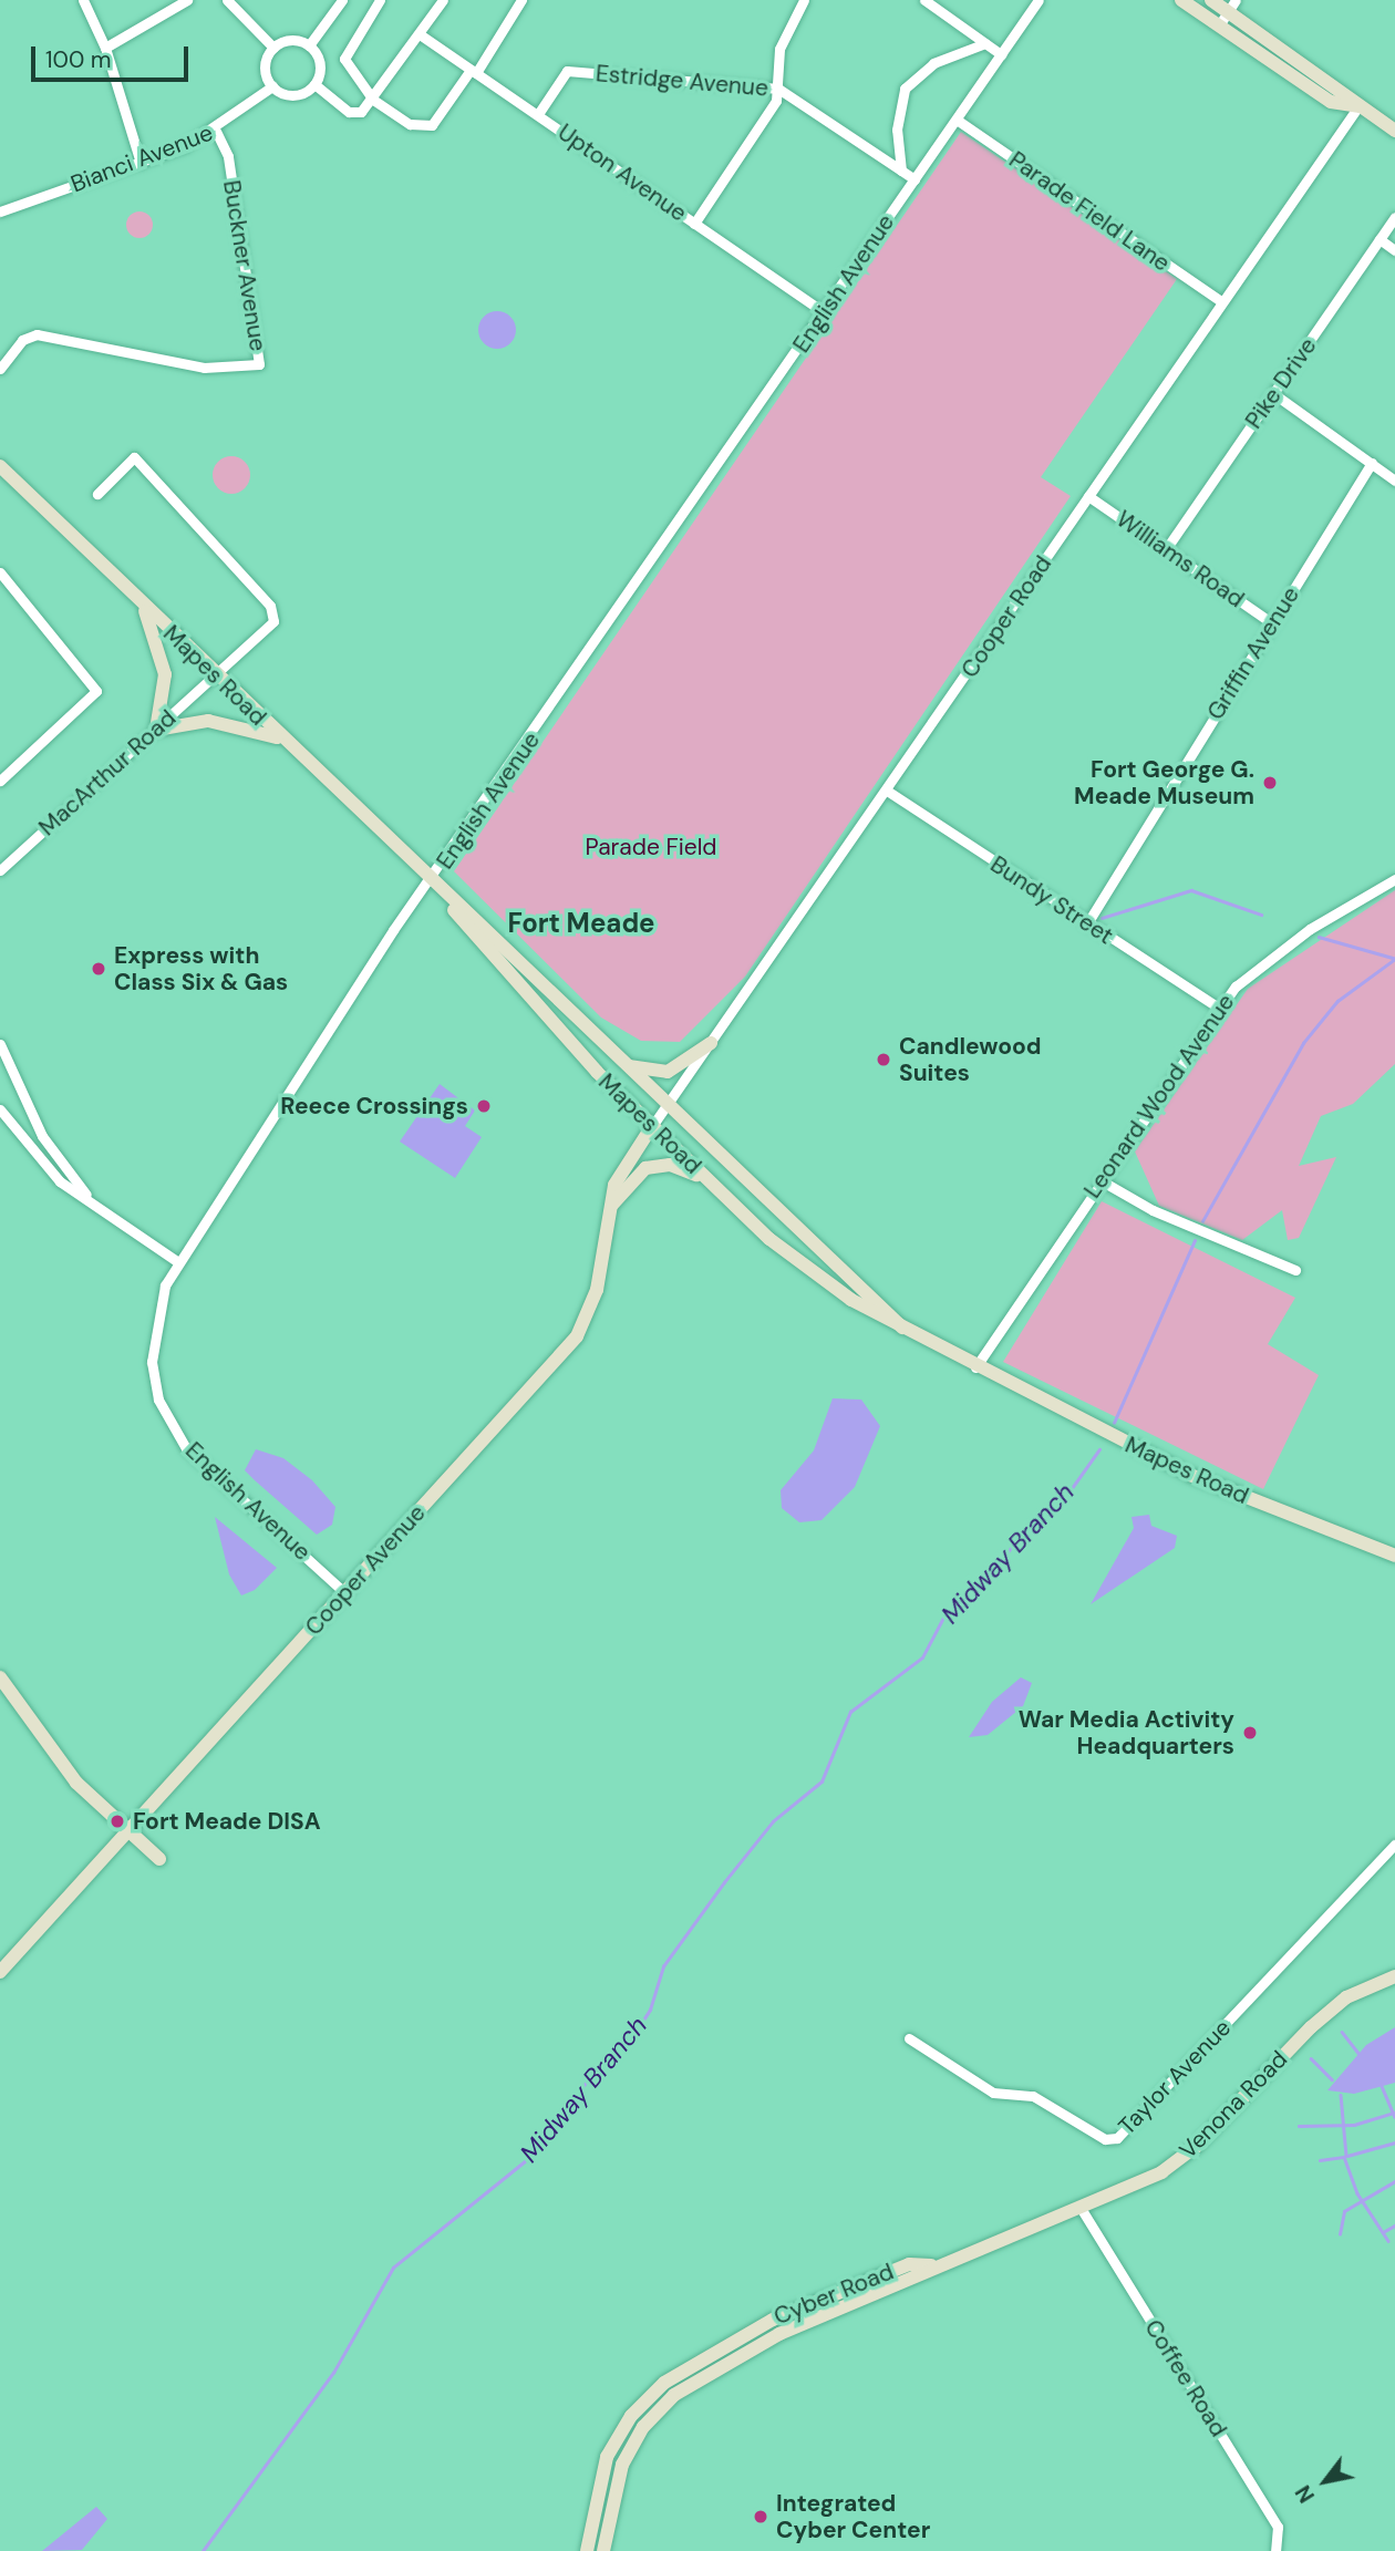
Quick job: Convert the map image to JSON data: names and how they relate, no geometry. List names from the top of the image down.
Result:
{
  "streets": {
    "street": [
      "Estridge Avenue",
      "Bianci Avenue",
      "Upton Avenue",
      "Parade Field Lane",
      "Buckner Avenue",
      "English Avenue",
      "Pike Drive",
      "Williams Road",
      "Cooper Road",
      "Griffin Avenue",
      "Mapes Road",
      "MacArthur Road",
      "Bundy Street",
      "Leonard Wood Avenue",
      "Cooper Avenue",
      "Taylor Avenue",
      "Venona Road",
      "Cyber Road",
      "Coffee Road"
    ]
  },
  "crossings": [
    ["Estridge Avenue", "Upton Avenue"],
    ["Estridge Avenue", "English Avenue"],
    ["Bianci Avenue", "Buckner Avenue"],
    ["Upton Avenue", "English Avenue"],
    ["Parade Field Lane", "English Avenue"],
    ["Parade Field Lane", "Cooper Road"],
    ["English Avenue", "Mapes Road"],
    ["English Avenue", "Cooper Avenue"],
    ["Pike Drive", "Williams Road"],
    ["Williams Road", "Cooper Road"],
    ["Williams Road", "Griffin Avenue"],
    ["Cooper Road", "Mapes Road"],
    ["Cooper Road", "Bundy Street"],
    ["Cooper Road", "Cooper Avenue"],
    ["Griffin Avenue", "Bundy Street"],
    ["Mapes Road", "MacArthur Road"],
    ["Mapes Road", "Leonard Wood Avenue"],
    ["Mapes Road", "Cooper Avenue"],
    ["Bundy Street", "Leonard Wood Avenue"],
    ["Venona Road", "Cyber Road"],
    ["Venona Road", "Coffee Road"]
  ],
  "districts": ["Fort Meade"],
  "water": ["Midway Branch"],
  "parks": ["Parade Field"],
  "places": [
    "Fort George G. Meade Museum",
    "Express with Class Six & Gas",
    "Candlewood Suites",
    "Reece Crossings",
    "War Media Activity Headquarters",
    "Fort Meade DISA",
    "Integrated Cyber Center"
  ],
  "scale_bar": "100 m",
  "north": "bottom left"
}
